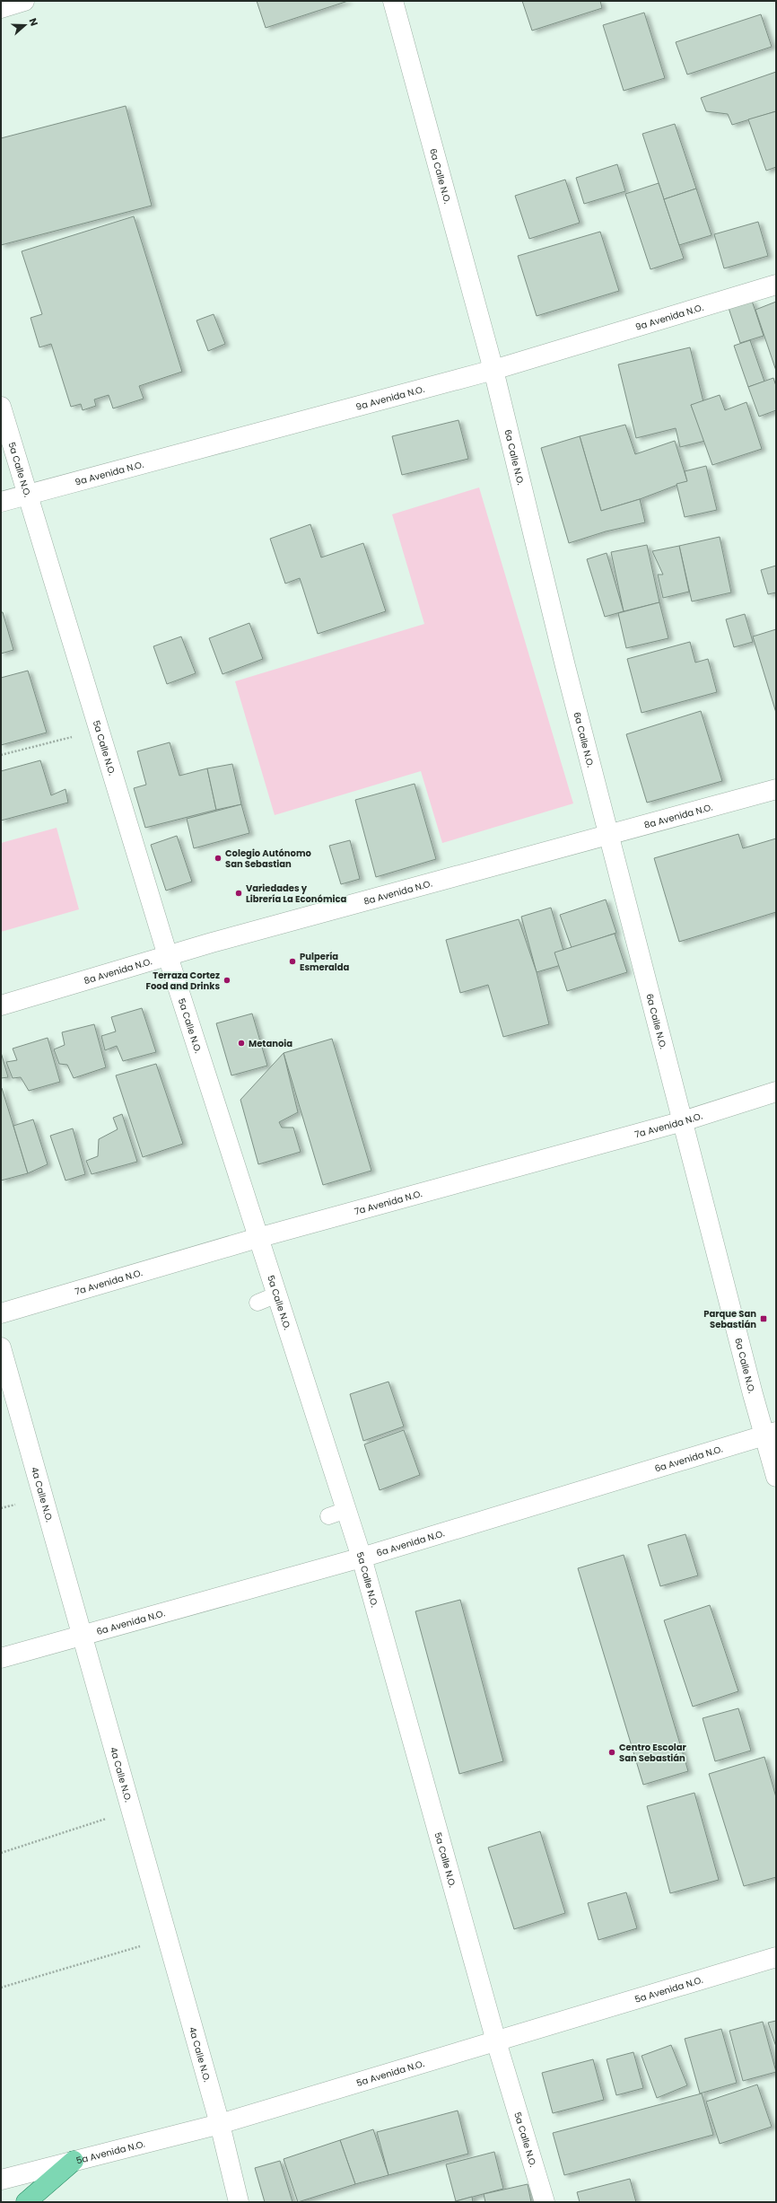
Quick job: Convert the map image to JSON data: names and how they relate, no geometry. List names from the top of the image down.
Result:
{
  "streets": {
    "street": [
      "6a Calle N.O.",
      "9a Avenida N.O.",
      "5a Calle N.O.",
      "8a Avenida N.O.",
      "7a Avenida N.O.",
      "6a Avenida N.O.",
      "4a Calle N.O.",
      "5a Avenida N.O."
    ]
  },
  "crossings": [
    ["6a Calle N.O.", "9a Avenida N.O."],
    ["6a Calle N.O.", "8a Avenida N.O."],
    ["6a Calle N.O.", "7a Avenida N.O."],
    ["6a Calle N.O.", "6a Avenida N.O."],
    ["9a Avenida N.O.", "5a Calle N.O."],
    ["5a Calle N.O.", "8a Avenida N.O."],
    ["5a Calle N.O.", "7a Avenida N.O."],
    ["5a Calle N.O.", "6a Avenida N.O."],
    ["5a Calle N.O.", "5a Avenida N.O."],
    ["6a Avenida N.O.", "4a Calle N.O."],
    ["4a Calle N.O.", "5a Avenida N.O."]
  ],
  "places": {
    "other": [
      "Colegio Autónomo San Sebastian",
      "Variedades y Librería La Económica",
      "Pulpería Esmeralda",
      "Terraza Cortez Food and Drinks",
      "Metanoia",
      "Centro Escolar San Sebastián"
    ],
    "transit": ["Parque San Sebastián"]
  },
  "north": "right"
}
